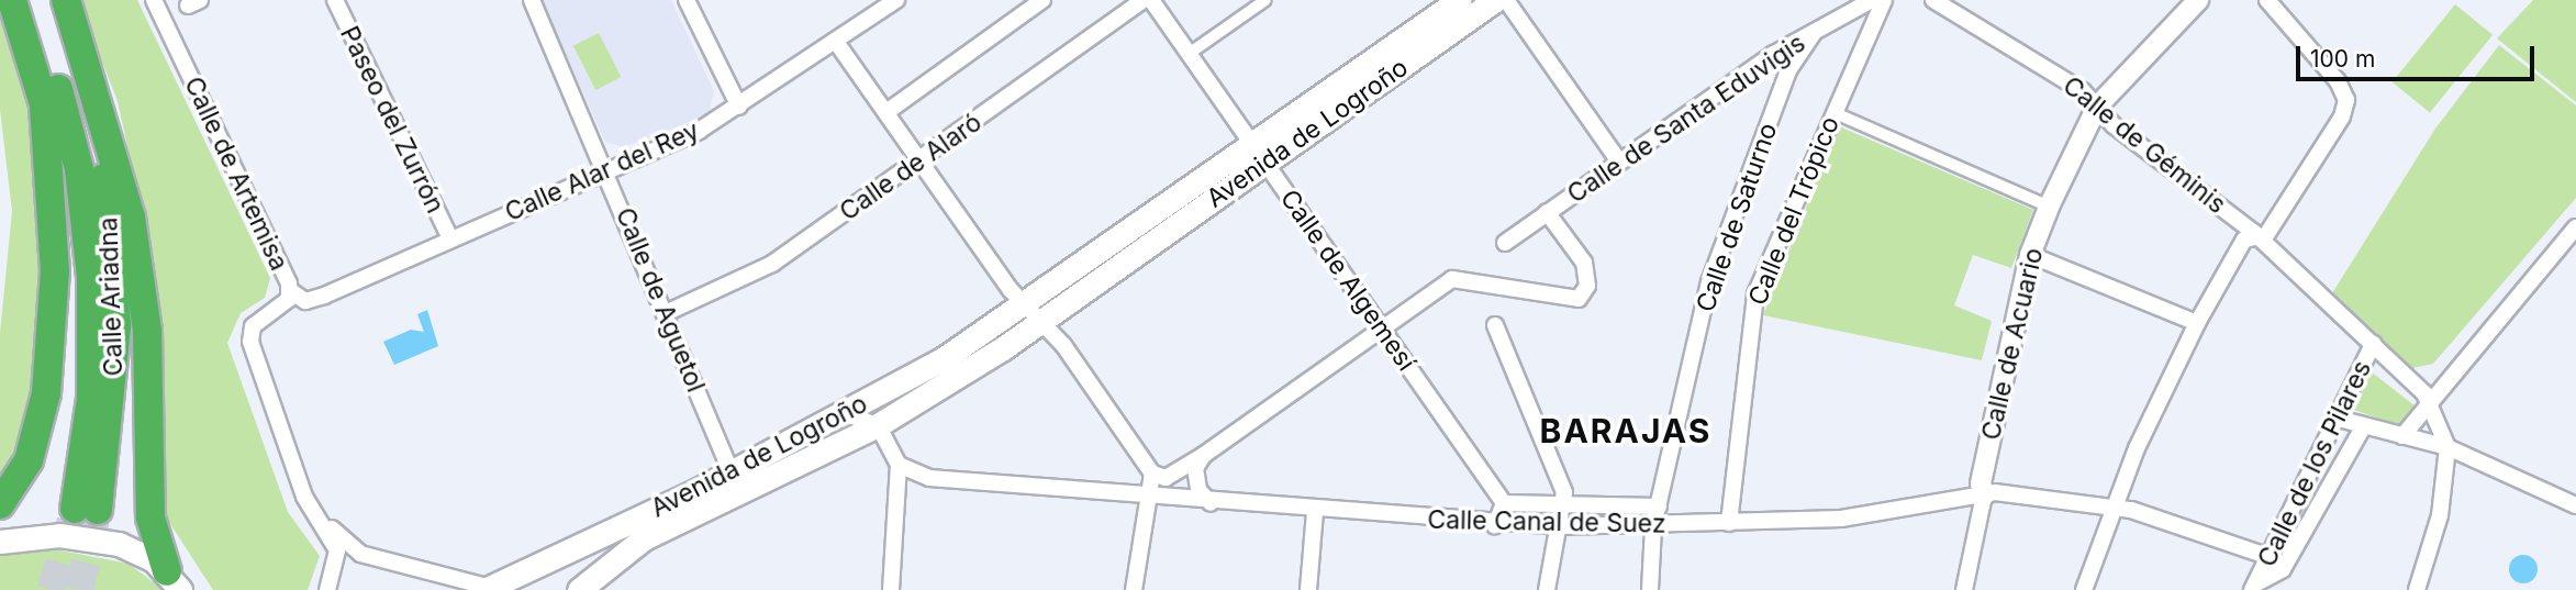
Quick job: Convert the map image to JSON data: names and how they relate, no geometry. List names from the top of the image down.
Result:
{
  "streets": {
    "highway": ["Calle Ariadna"],
    "main road": ["Avenida de Logroño"],
    "street": [
      "Calle de Santa Eduvigis",
      "Paseo del Zurrón",
      "Calle de Géminis",
      "Calle de Alaró",
      "Calle Alar del Rey",
      "Calle de Artemisa",
      "Calle del Trópico",
      "Calle de Saturno",
      "Calle de Algemesí",
      "Calle de Aguetol",
      "Calle de Acuario",
      "Calle de los Pilares",
      "Calle Canal de Suez"
    ]
  },
  "crossings": [
    ["Calle de Santa Eduvigis", "Calle de Saturno"],
    ["Paseo del Zurrón", "Calle Alar del Rey"],
    ["Avenida de Logroño", "Calle de Artemisa"],
    ["Avenida de Logroño", "Calle de Algemesí"],
    ["Avenida de Logroño", "Calle de Aguetol"],
    ["Calle de Géminis", "Calle de Acuario"],
    ["Calle de Géminis", "Calle de los Pilares"],
    ["Calle de Alaró", "Calle de Aguetol"],
    ["Calle Alar del Rey", "Calle de Artemisa"],
    ["Calle Alar del Rey", "Calle de Aguetol"],
    ["Calle del Trópico", "Calle Canal de Suez"],
    ["Calle de Saturno", "Calle Canal de Suez"],
    ["Calle de Acuario", "Calle Canal de Suez"],
    ["Calle de los Pilares", "Calle Canal de Suez"]
  ],
  "districts": ["BARAJAS"],
  "scale_bar": "100 m"
}
